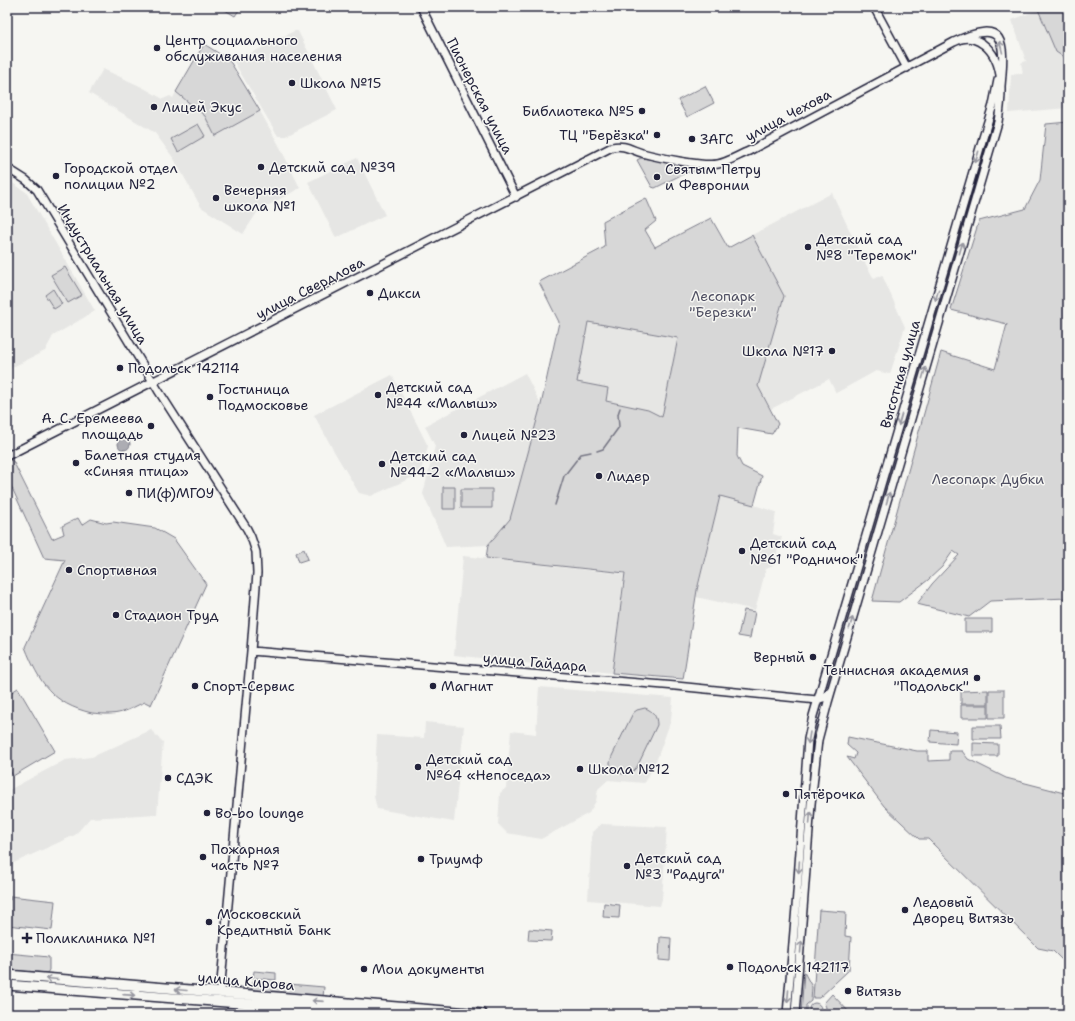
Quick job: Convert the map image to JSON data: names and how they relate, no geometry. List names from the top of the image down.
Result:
{
  "streets": {
    "main road": ["улица Кирова"],
    "street": [
      "Пионерская улица",
      "улица Чехова",
      "Индустриальная улица",
      "улица Свердлова",
      "Высотная улица",
      "улица Гайдара"
    ]
  },
  "crossings": [
    ["Пионерская улица", "улица Свердлова"],
    ["улица Чехова", "улица Свердлова"],
    ["улица Чехова", "Высотная улица"],
    ["Индустриальная улица", "улица Свердлова"],
    ["Индустриальная улица", "улица Гайдара"],
    ["Индустриальная улица", "улица Кирова"],
    ["Высотная улица", "улица Гайдара"]
  ],
  "parks": ["Лесопарк \"Березки\"", "Лесопарк Дубки"],
  "places": {
    "other": [
      "Центр социального обслуживания населения",
      "Школа №15",
      "Лицей Экус",
      "Библиотека №5",
      "ТЦ \"Берёзка\"",
      "ЗАГС",
      "Детский сад №39",
      "Городской отдел полиции №2",
      "Святым Петру и Февронии",
      "Вечерняя школа №1",
      "Детский сад №8 \"Теремок\"",
      "Дикси",
      "Школа №17",
      "Подольск 142114",
      "Детский сад №44 «Малыш»",
      "Гостиница Подмосковье",
      "А. С. Еремеева площадь",
      "Лицей №23",
      "Балетная студия «Синяя птица»",
      "Детский сад №44-2 «Малыш»",
      "Лидер",
      "ПИ(ф)МГОУ",
      "Детский сад №61 \"Родничок\"",
      "Спортивная",
      "Стадион Труд",
      "Верный",
      "Теннисная академия \"Подольск\"",
      "Спорт-Сервис",
      "Магнит",
      "Детский сад №64 «Непоседа»",
      "Школа №12",
      "СДЭК",
      "Пятёрочка",
      "Bo-bo lounge",
      "Пожарная часть №7",
      "Триумф",
      "Детский сад №3 \"Радуга\"",
      "Ледовый Дворец Витязь",
      "Московский Кредитный Банк",
      "Подольск 142117",
      "Мои документы",
      "Витязь"
    ],
    "health": ["Поликлиника №1"]
  }
}
